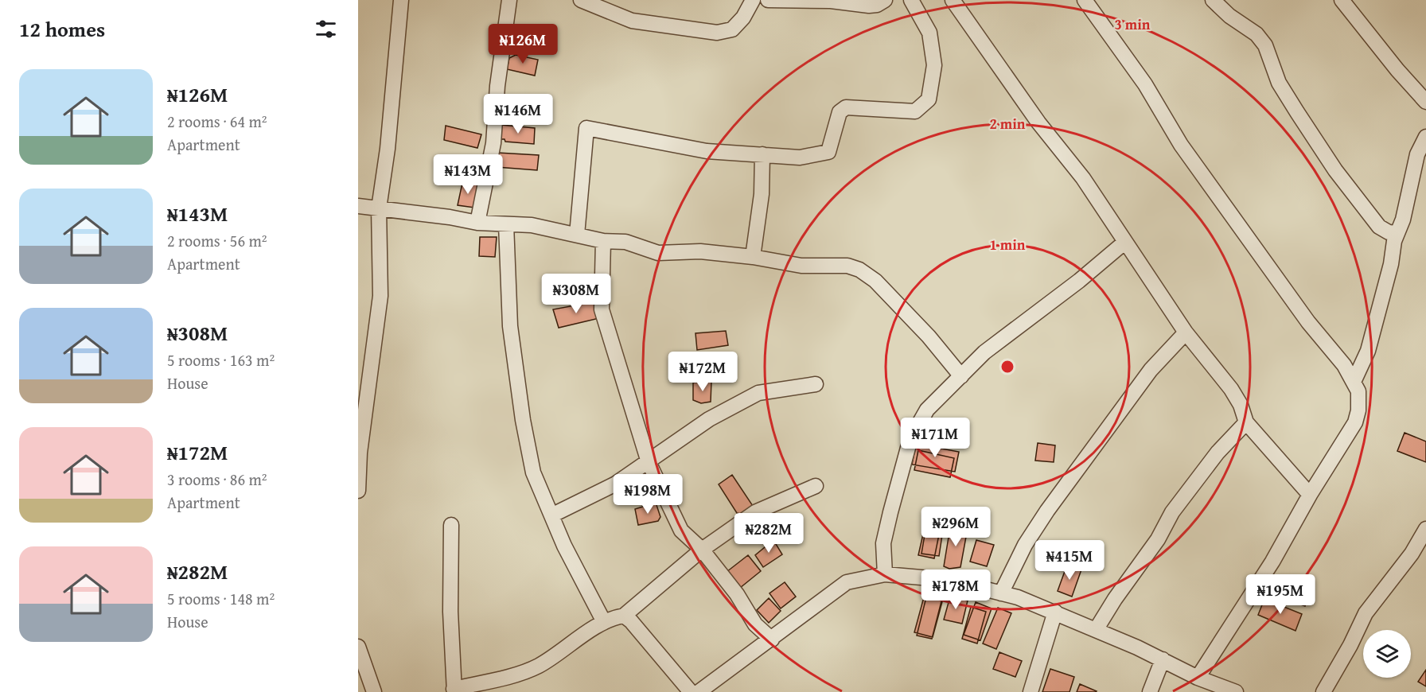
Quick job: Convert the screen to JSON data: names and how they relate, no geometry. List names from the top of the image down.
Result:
{
  "page": {
    "heading": "12 homes",
    "price": [
      "₦126M",
      "₦146M",
      "₦143M",
      "₦308M",
      "₦172M",
      "₦171M",
      "₦198M",
      "₦296M",
      "₦282M",
      "₦415M",
      "₦178M",
      "₦195M"
    ],
    "list": [
      {
        "name": "₦126M",
        "note": "2 rooms · 64 m² · Apartment"
      },
      {
        "name": "₦143M",
        "note": "2 rooms · 56 m² · Apartment"
      },
      {
        "name": "₦308M",
        "note": "5 rooms · 163 m² · House"
      },
      {
        "name": "₦172M",
        "note": "3 rooms · 86 m² · Apartment"
      },
      {
        "name": "₦282M",
        "note": "5 rooms · 148 m² · House"
      }
    ]
  },
  "rings": ["3 min", "2 min", "1 min"]
}
